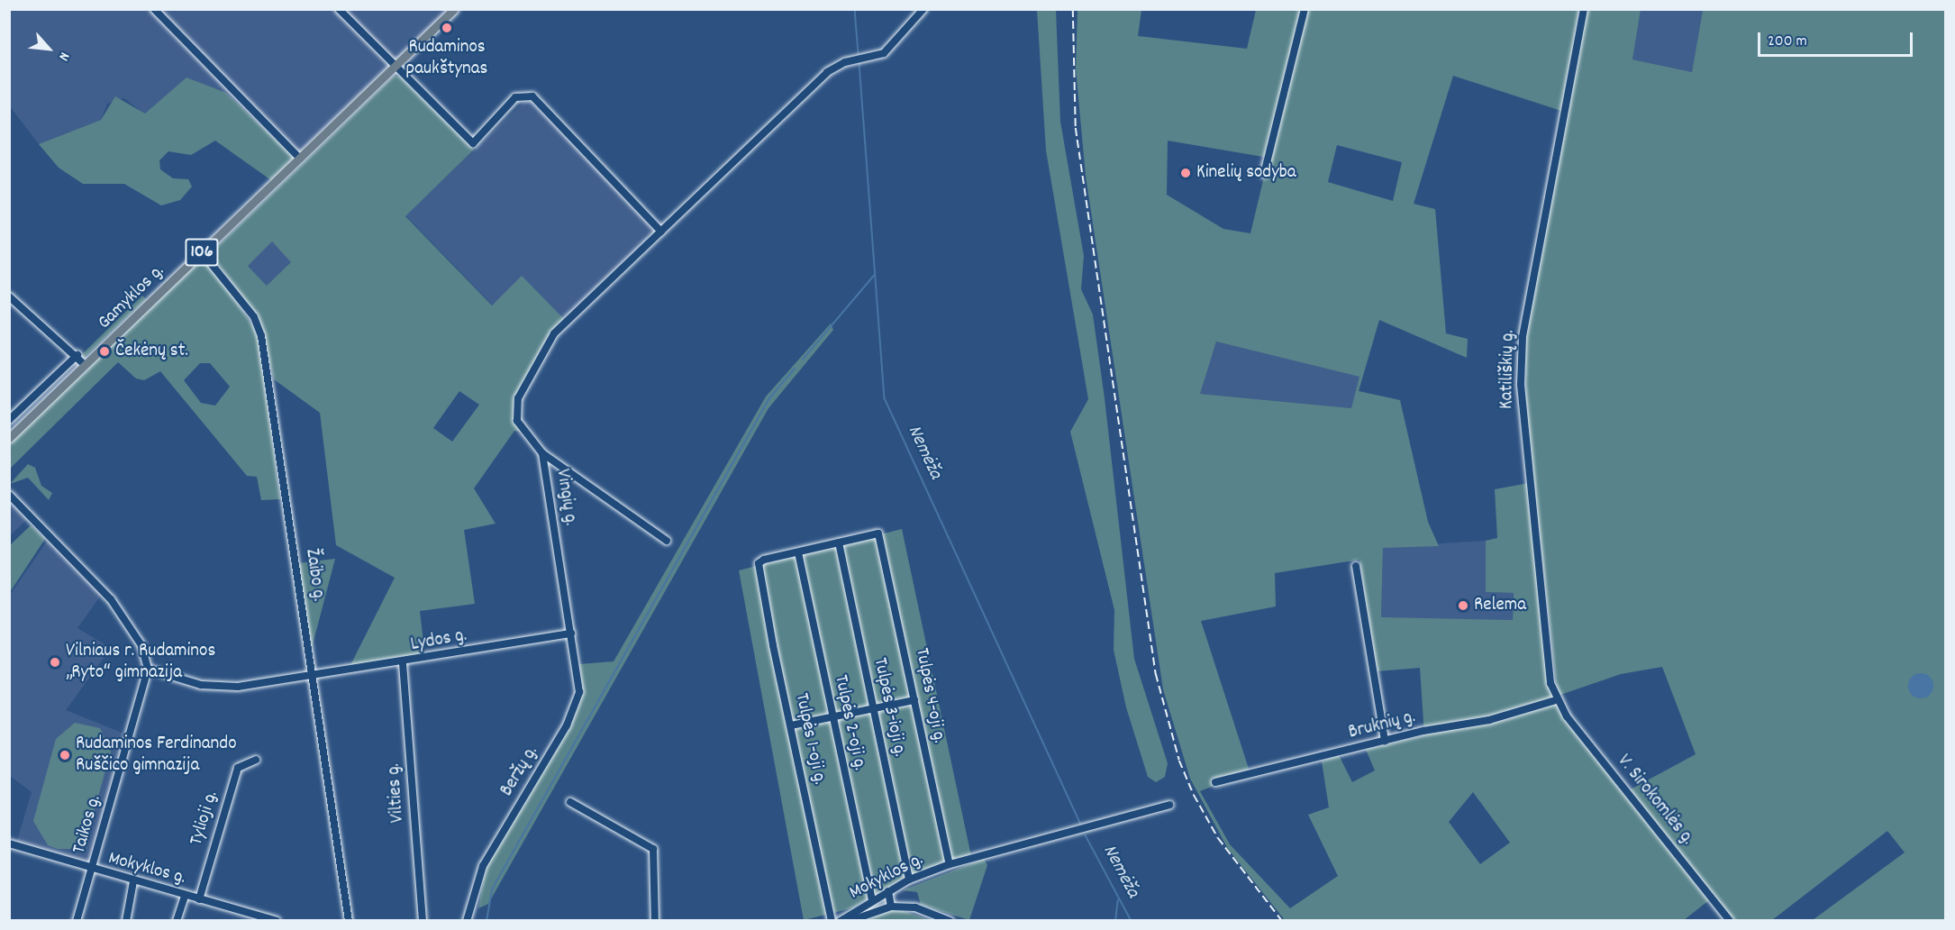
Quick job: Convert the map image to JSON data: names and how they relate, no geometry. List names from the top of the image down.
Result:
{
  "streets": {
    "main road": ["106", "Gamyklos g."],
    "street": [
      "Katiliškių g.",
      "Vingių g.",
      "Žaibo g.",
      "Lydos g.",
      "Tulpės 4-oji g.",
      "Tulpės 3-ioji g.",
      "Tulpės 2-oji g.",
      "Bruknių g.",
      "Tulpės 1-oji g.",
      "Beržų g.",
      "Vilties g.",
      "V. Sirokomlės g.",
      "Tylioji g.",
      "Taikos g.",
      "Mokyklos g."
    ]
  },
  "crossings": [
    ["106", "Gamyklos g."],
    ["Gamyklos g.", "Žaibo g."],
    ["Katiliškių g.", "Bruknių g."],
    ["Katiliškių g.", "V. Sirokomlės g."],
    ["Vingių g.", "Lydos g."],
    ["Vingių g.", "Beržų g."],
    ["Žaibo g.", "Lydos g."],
    ["Lydos g.", "Beržų g."],
    ["Lydos g.", "Vilties g."],
    ["Tulpės 4-oji g.", "Tulpės 3-ioji g."],
    ["Tulpės 4-oji g.", "Mokyklos g."],
    ["Tulpės 3-ioji g.", "Mokyklos g."],
    ["Tulpės 2-oji g.", "Tulpės 1-oji g."],
    ["Tulpės 2-oji g.", "Mokyklos g."],
    ["Bruknių g.", "V. Sirokomlės g."],
    ["Tylioji g.", "Mokyklos g."],
    ["Taikos g.", "Mokyklos g."]
  ],
  "water": ["Nemėža"],
  "places": [
    "Rudaminos paukštynas",
    "Kinelių sodyba",
    "Čekėnų st.",
    "Relema",
    "Vilniaus r. Rudaminos „Ryto“ gimnazija",
    "Rudaminos Ferdinando Ruščico gimnazija"
  ],
  "scale_bar": "200 m",
  "north": "bottom right"
}
